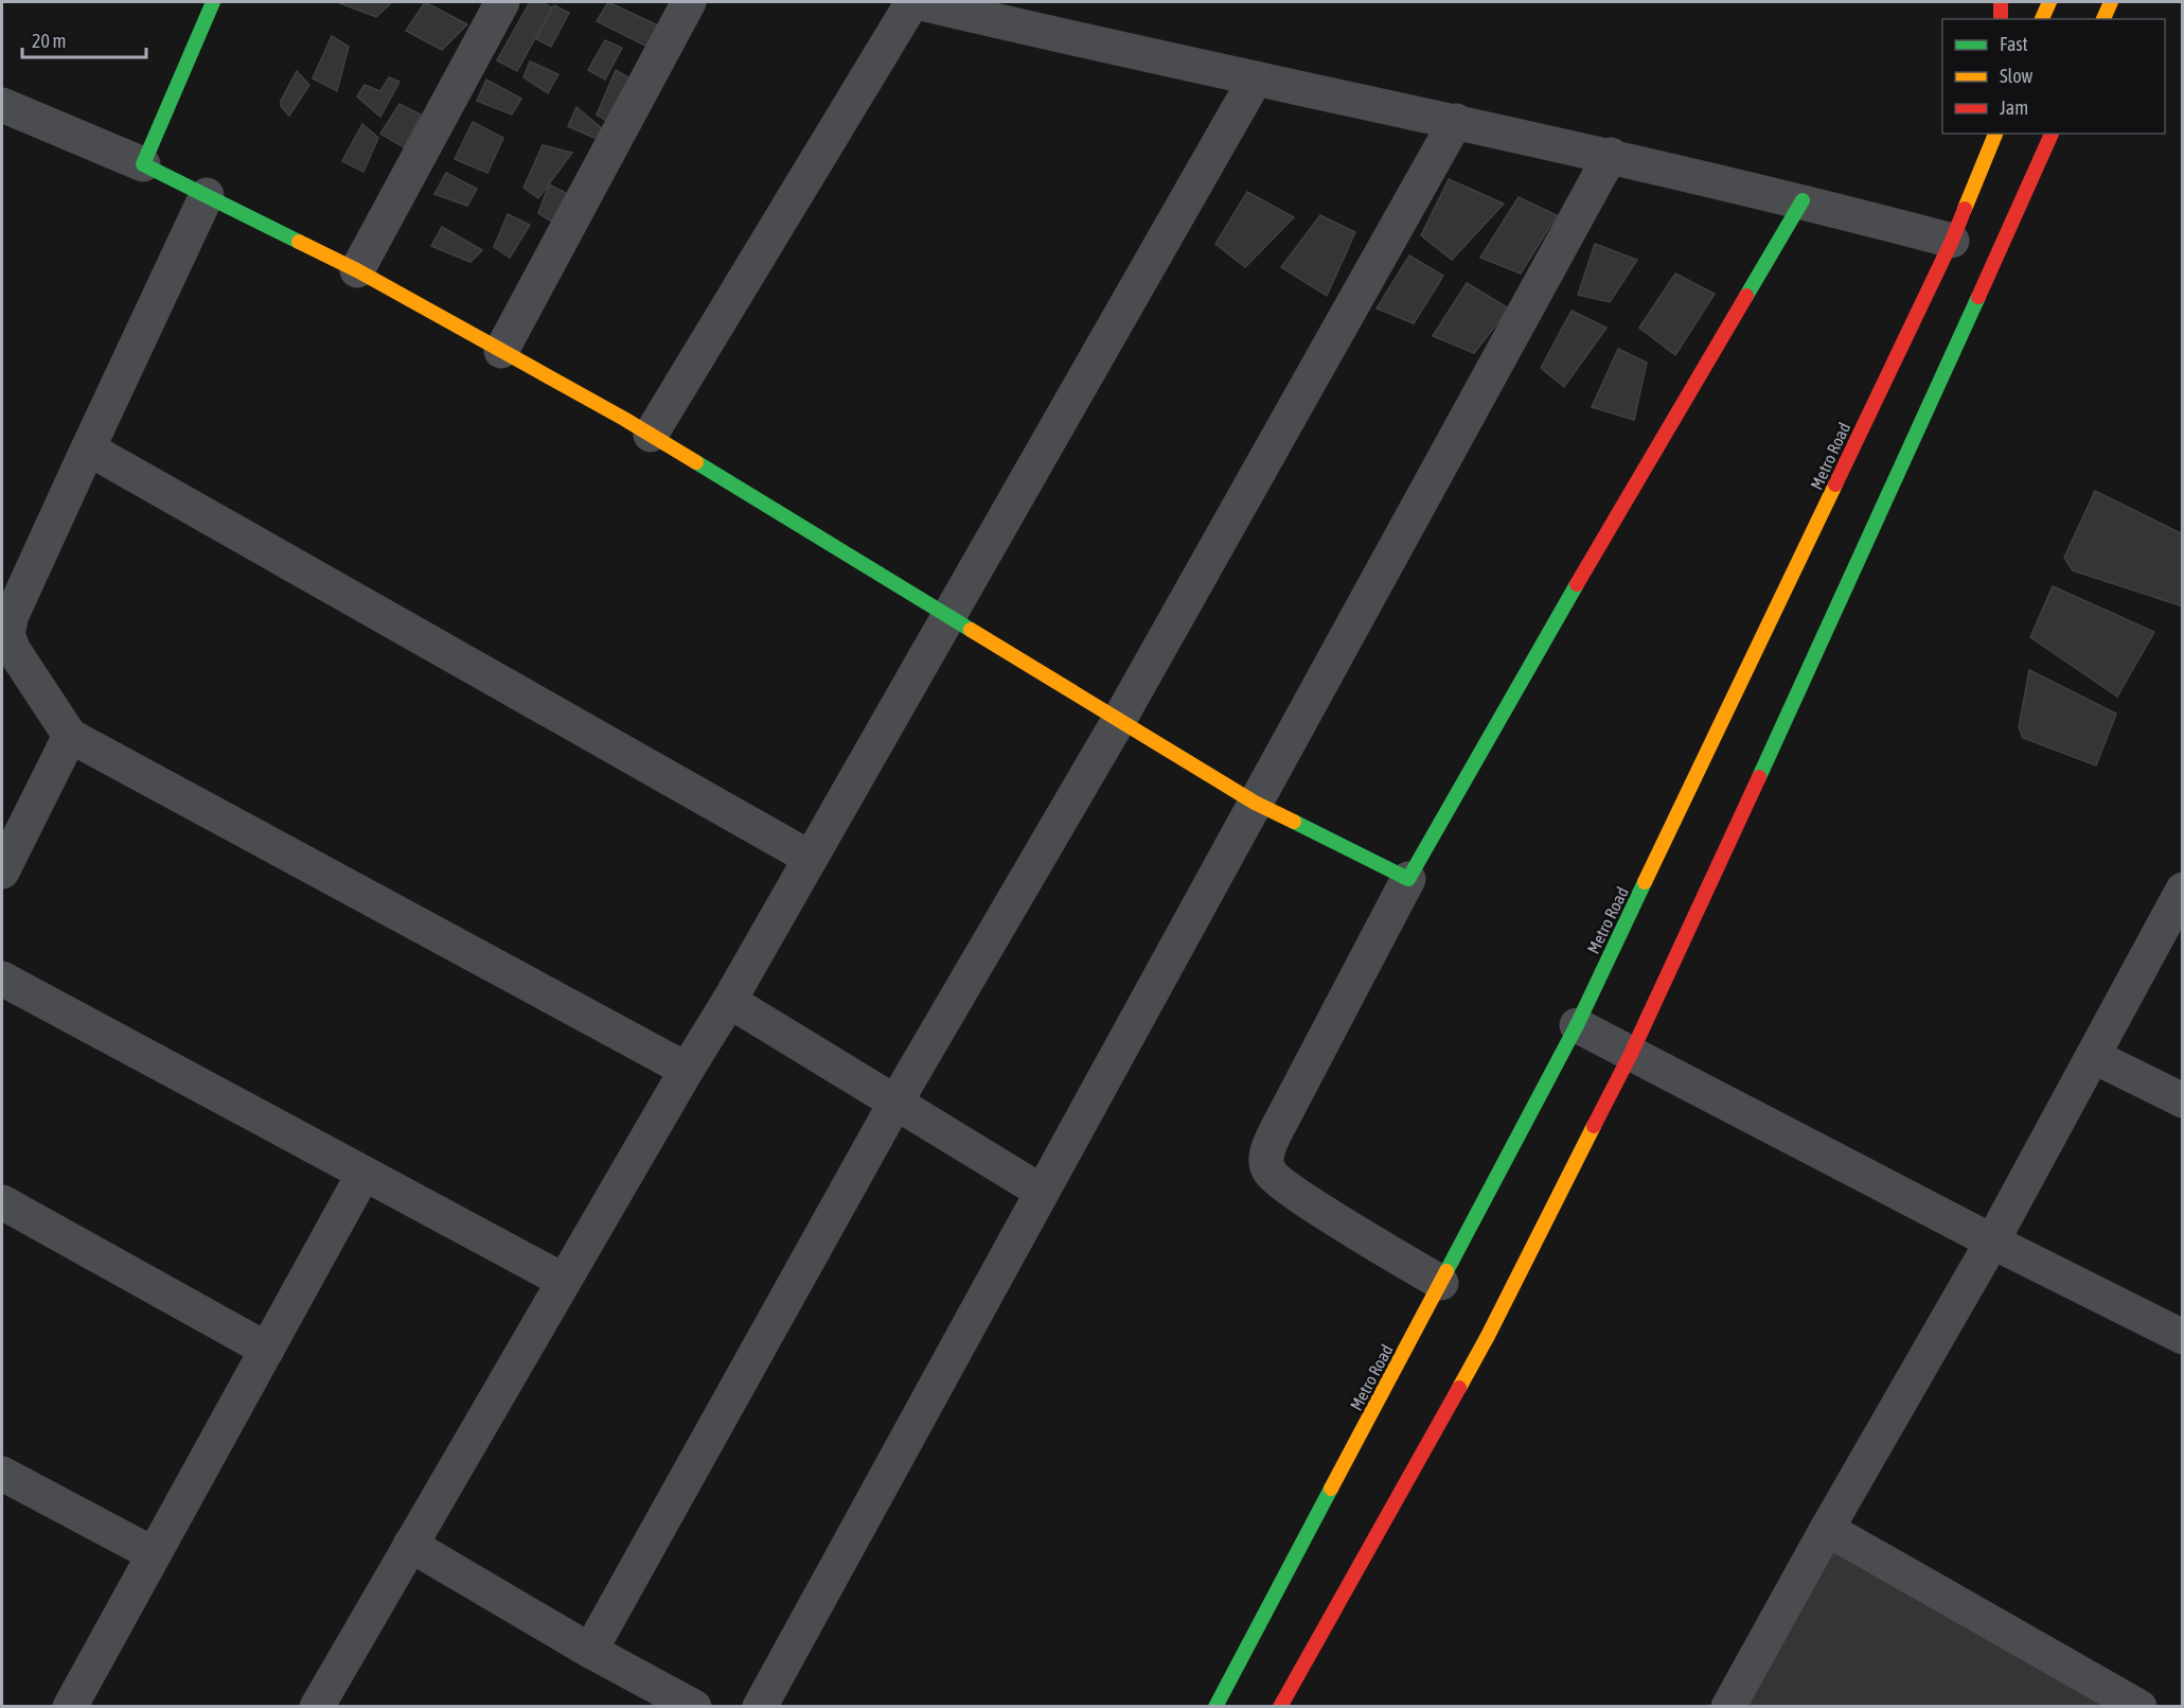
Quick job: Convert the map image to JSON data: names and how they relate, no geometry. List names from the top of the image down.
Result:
{
  "streets": {
    "street": ["Metro Road"]
  },
  "legend": ["Fast", "Slow", "Jam"],
  "scale_bar": "20 m"
}
